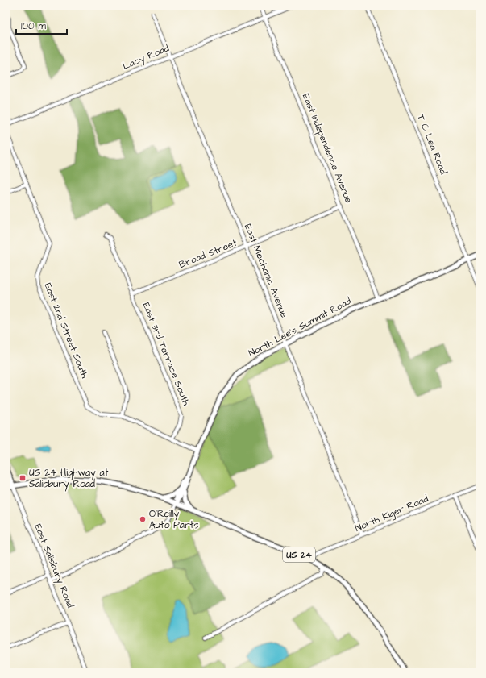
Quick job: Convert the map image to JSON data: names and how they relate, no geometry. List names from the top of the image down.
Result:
{
  "streets": {
    "main road": ["North Lee's Summit Road", "US 24", "East Salisbury Road"],
    "street": [
      "Lacy Road",
      "T C Lea Road",
      "East Independence Avenue",
      "Broad Street",
      "East Mechanic Avenue",
      "East 2nd Street South",
      "East 3rd Terrace South",
      "North Kiger Road"
    ]
  },
  "crossings": [
    ["Lacy Road", "East Independence Avenue"],
    ["Lacy Road", "East Mechanic Avenue"],
    ["T C Lea Road", "North Lee's Summit Road"],
    ["East Independence Avenue", "Broad Street"],
    ["East Independence Avenue", "North Lee's Summit Road"],
    ["Broad Street", "East Mechanic Avenue"],
    ["Broad Street", "East 3rd Terrace South"],
    ["East Mechanic Avenue", "North Lee's Summit Road"],
    ["East Mechanic Avenue", "North Kiger Road"],
    ["North Lee's Summit Road", "East 2nd Street South"],
    ["North Lee's Summit Road", "US 24"],
    ["East 2nd Street South", "East 3rd Terrace South"],
    ["North Kiger Road", "US 24"],
    ["US 24", "East Salisbury Road"]
  ],
  "places": {
    "transit": ["US 24 Highway at Salisbury Road"],
    "other": ["O'Reilly Auto Parts"]
  },
  "scale_bar": "100 m"
}
